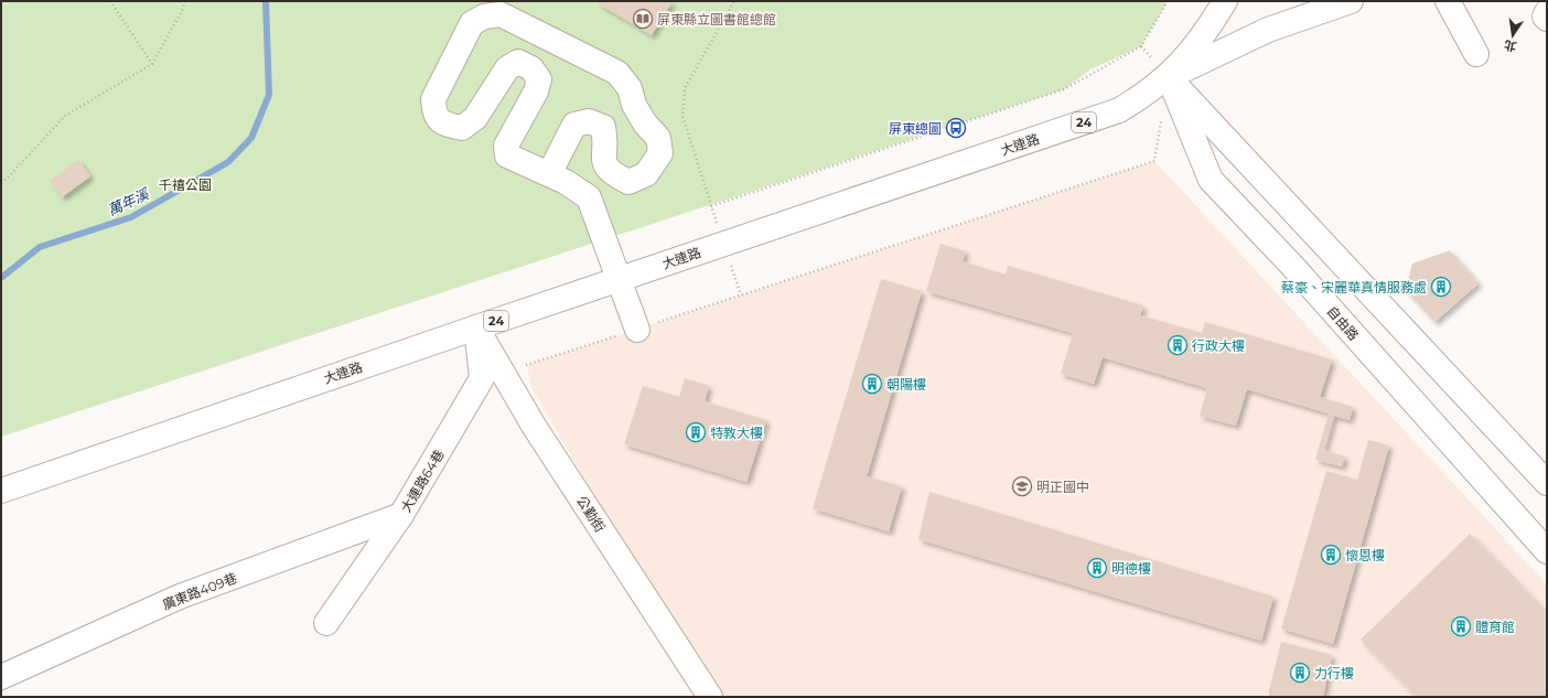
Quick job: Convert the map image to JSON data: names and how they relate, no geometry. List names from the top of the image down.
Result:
{
  "streets": {
    "street": [
      "24",
      "大連路",
      "自由路",
      "大連路64巷",
      "公勤街",
      "廣東路409巷"
    ]
  },
  "crossings": [
    ["24", "大連路"],
    ["24", "自由路"],
    ["大連路", "自由路"],
    ["大連路", "大連路64巷"],
    ["大連路", "公勤街"],
    ["大連路64巷", "公勤街"],
    ["大連路64巷", "廣東路409巷"]
  ],
  "water": ["萬年溪"],
  "parks": ["千禧公園"],
  "places": {
    "library": ["屏東縣立圖書館總館"],
    "bus stop": ["屏東總圖"],
    "building": [
      "蔡豪、宋麗華真情服務處",
      "行政大樓",
      "朝陽樓",
      "特教大樓",
      "懷恩樓",
      "明德樓",
      "體育館",
      "力行樓"
    ],
    "school or university": ["明正國中"]
  },
  "north": "bottom"
}
